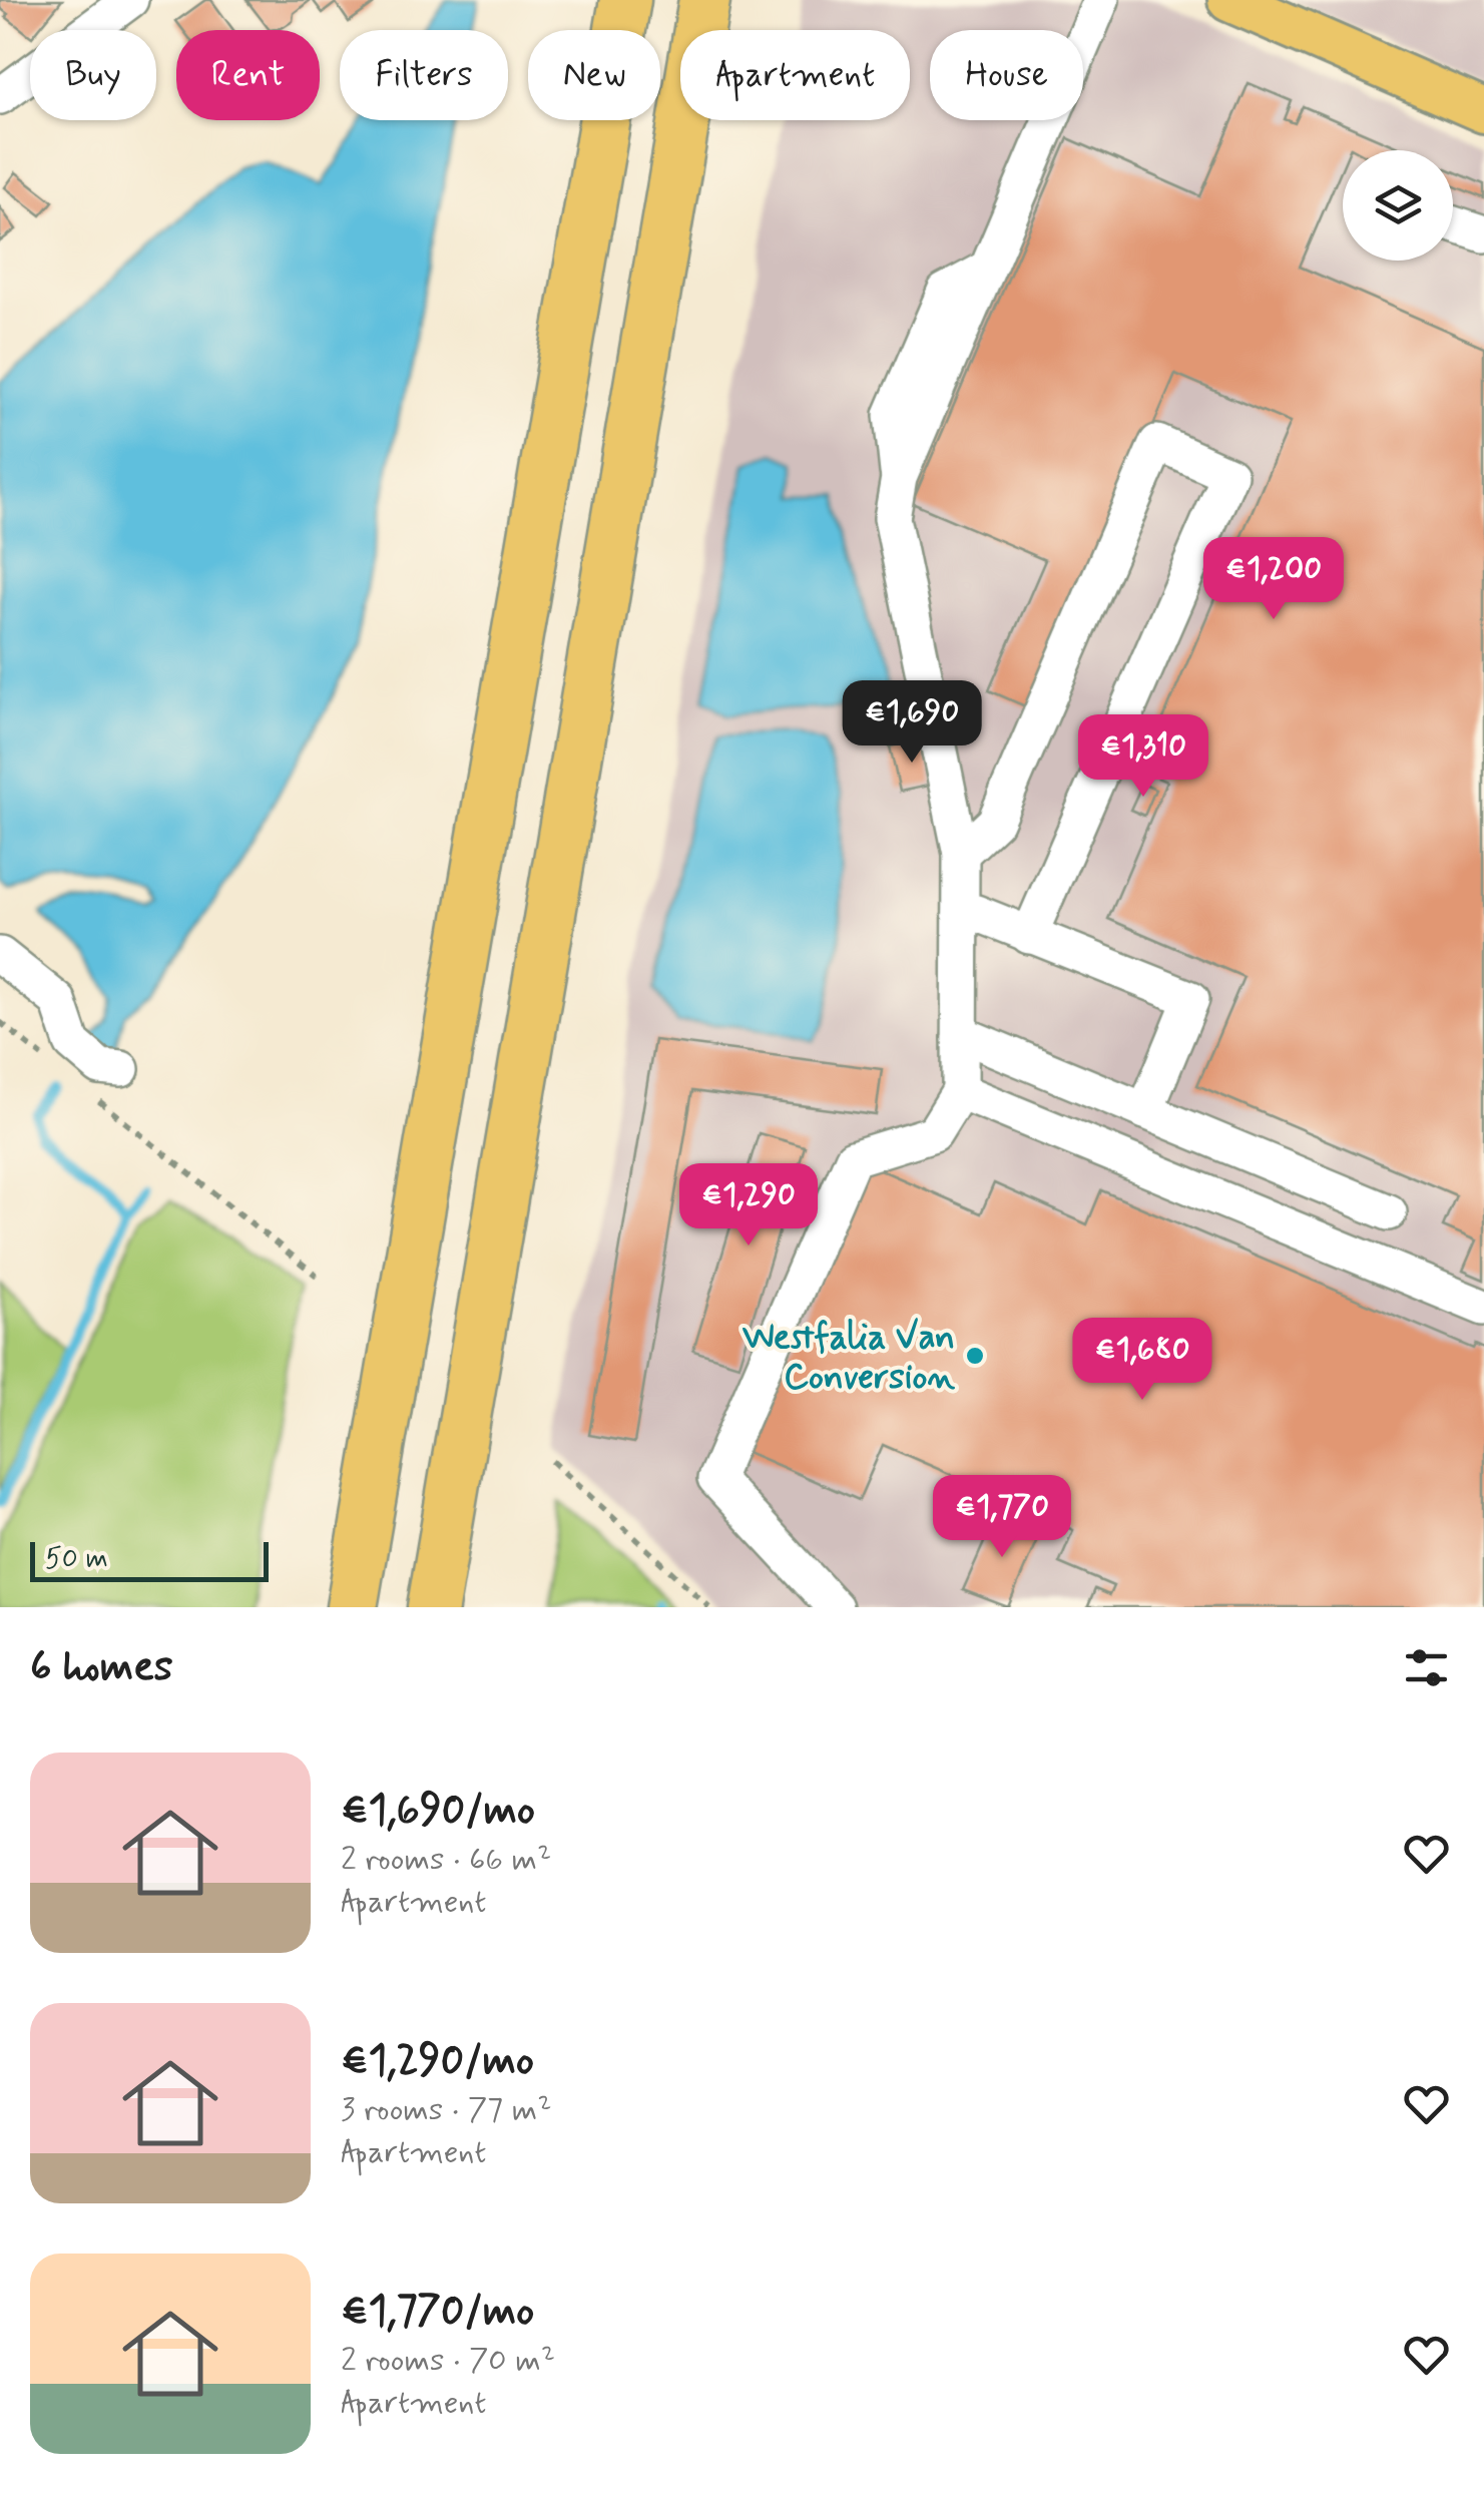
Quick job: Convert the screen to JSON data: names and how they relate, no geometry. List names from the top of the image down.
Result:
{
  "places": ["Westfalia Van Conversion"],
  "scale_bar": "50 m",
  "page": {
    "chip": [
      "Buy",
      "Rent",
      "Filters",
      "New",
      "Apartment",
      "House"
    ],
    "price": [
      "€1,200",
      "€1,690",
      "€1,310",
      "€1,290",
      "€1,680",
      "€1,770"
    ],
    "scale": "50 m",
    "heading": "6 homes",
    "list": [
      {
        "name": "€1,690/mo",
        "note": "2 rooms · 66 m² · Apartment"
      },
      {
        "name": "€1,290/mo",
        "note": "3 rooms · 77 m² · Apartment"
      },
      {
        "name": "€1,770/mo",
        "note": "2 rooms · 70 m² · Apartment"
      }
    ]
  }
}
